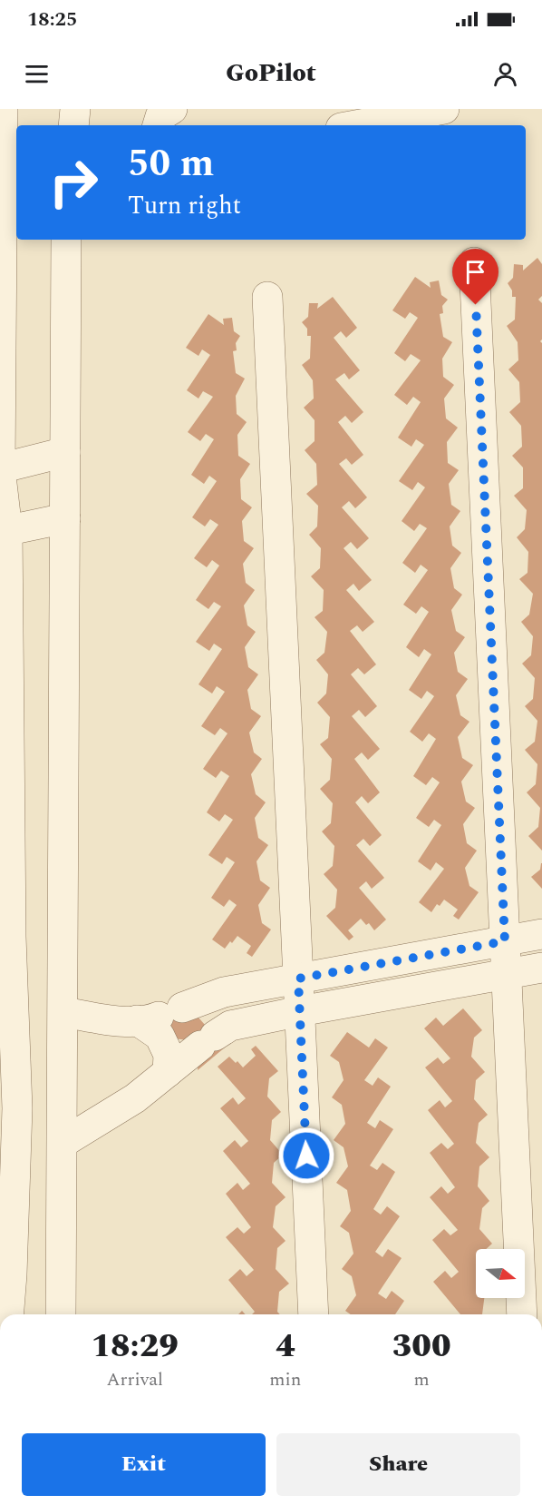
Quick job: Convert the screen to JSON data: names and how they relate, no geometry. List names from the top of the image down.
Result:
{
  "north": "right",
  "page": {
    "status": "18:25",
    "header": "GoPilot",
    "turn": ["50 m", "Turn right"],
    "eta": [
      "18:29",
      "Arrival",
      "4",
      "min",
      "300",
      "m"
    ],
    "buttons": ["Exit", "Share"]
  }
}
